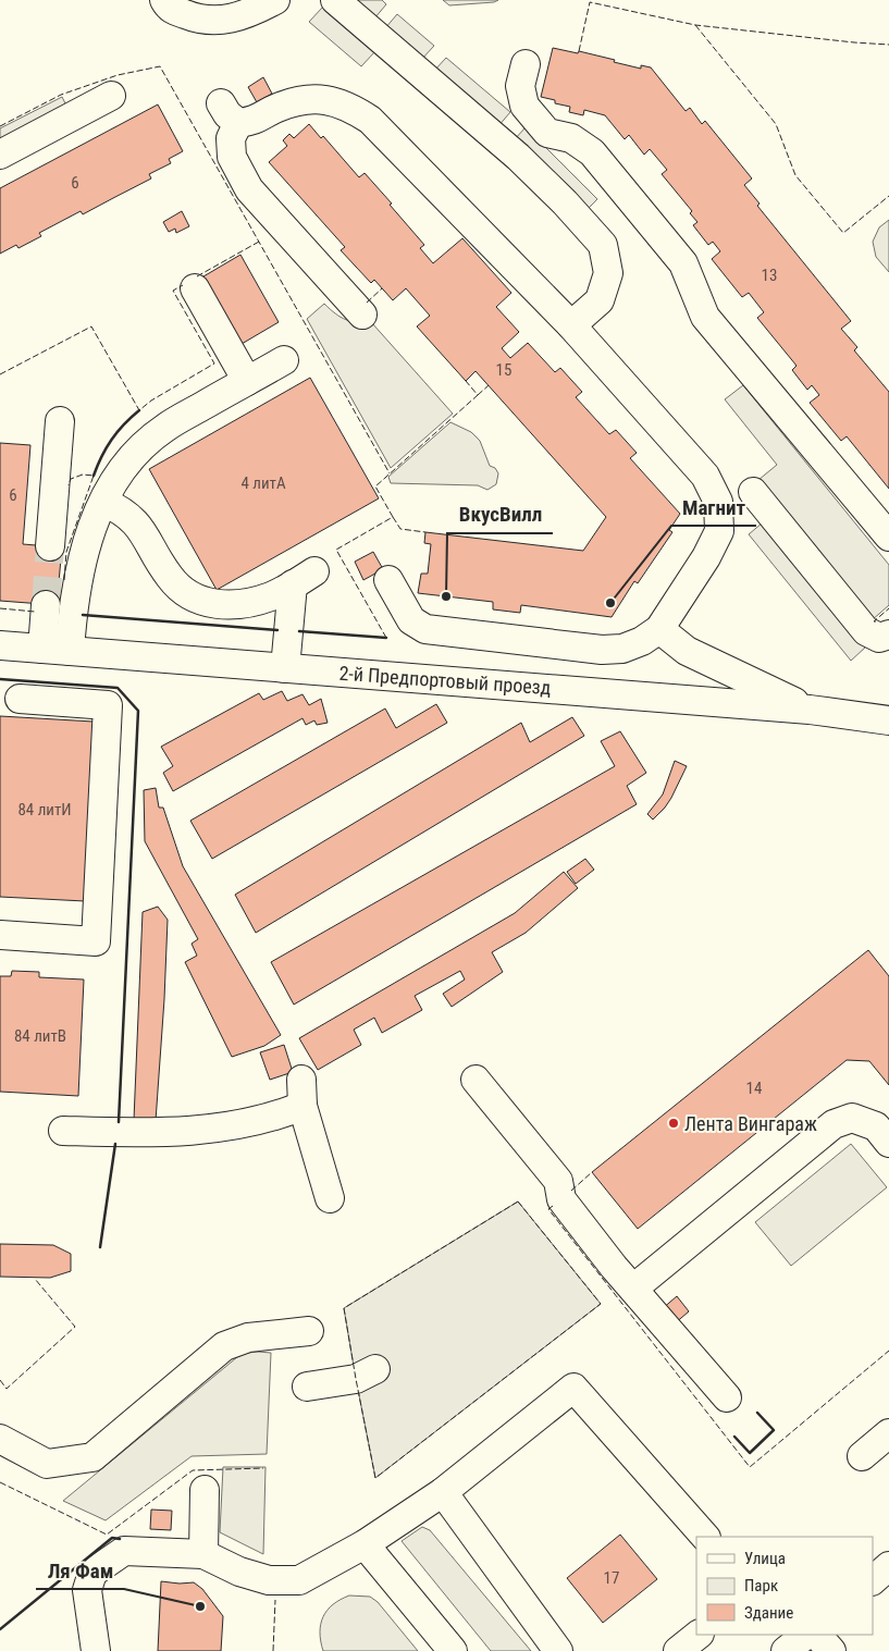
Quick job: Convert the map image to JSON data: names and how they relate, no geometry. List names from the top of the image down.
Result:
{
  "streets": {
    "street": ["2-й Предпортовый проезд"]
  },
  "places": [
    "ВкусВилл",
    "Магнит",
    "Лента Вингараж",
    "Ля Фам"
  ],
  "house_numbers": [
    "6",
    "13",
    "15",
    "4 литА",
    "6",
    "84 литИ",
    "84 литВ",
    "14",
    "17"
  ],
  "legend": ["Улица", "Парк", "Здание"]
}
